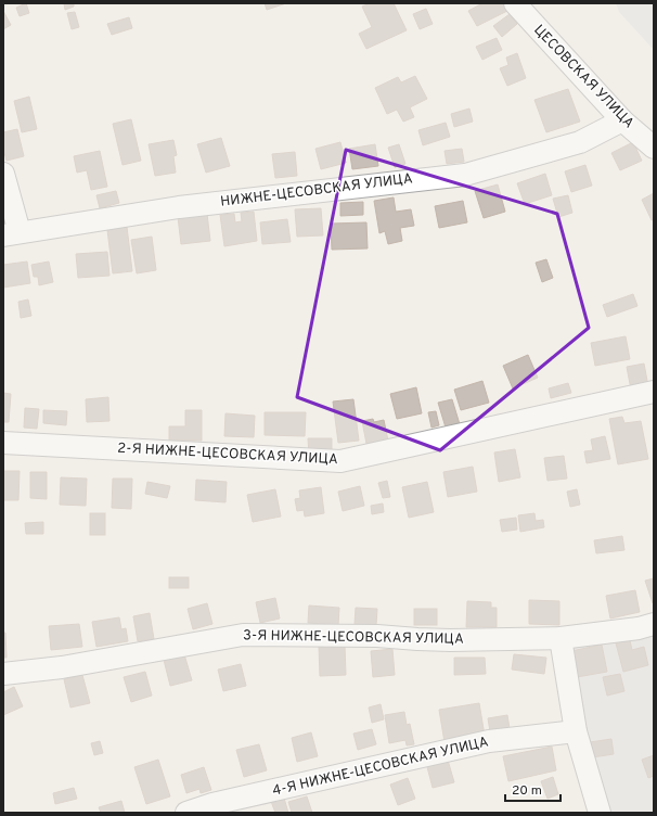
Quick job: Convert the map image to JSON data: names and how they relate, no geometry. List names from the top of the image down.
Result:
{
  "streets": {
    "street": [
      "ЦЕСОВСКАЯ УЛИЦА",
      "НИЖНЕ-ЦЕСОВСКАЯ УЛИЦА",
      "2-Я НИЖНЕ-ЦЕСОВСКАЯ УЛИЦА",
      "3-Я НИЖНЕ-ЦЕСОВСКАЯ УЛИЦА",
      "4-Я НИЖНЕ-ЦЕСОВСКАЯ УЛИЦА"
    ]
  },
  "crossings": [
    ["ЦЕСОВСКАЯ УЛИЦА", "НИЖНЕ-ЦЕСОВСКАЯ УЛИЦА"]
  ],
  "scale_bar": "20 m"
}
